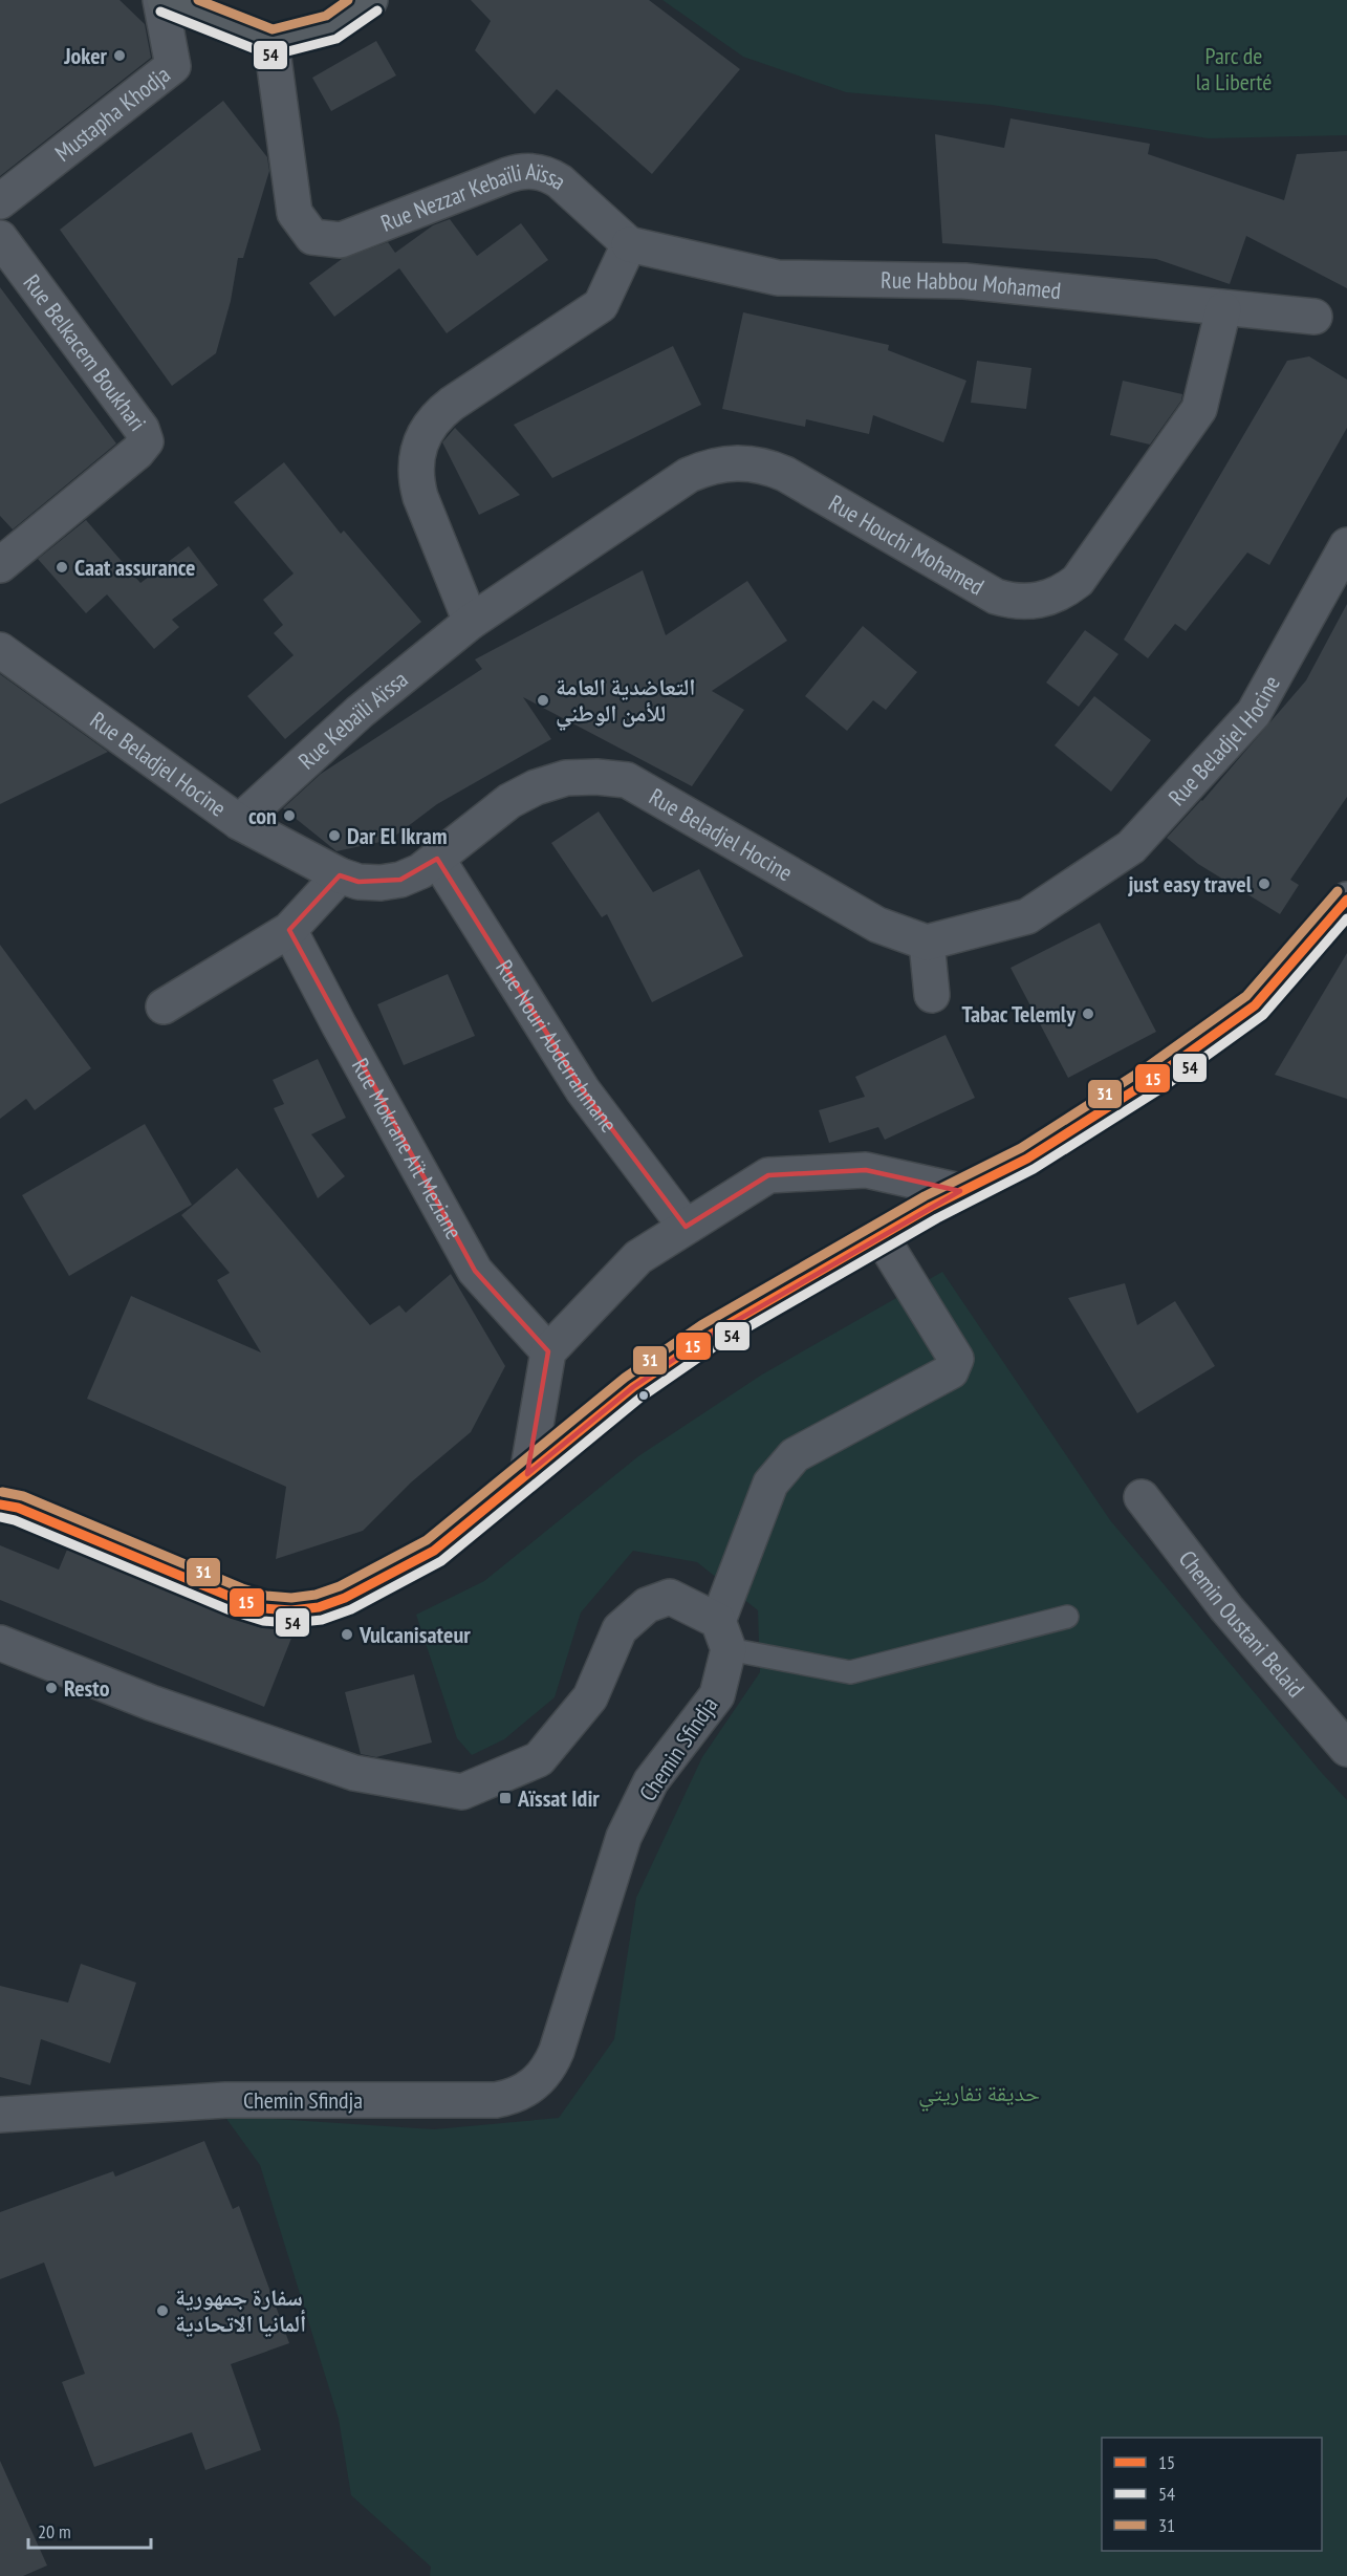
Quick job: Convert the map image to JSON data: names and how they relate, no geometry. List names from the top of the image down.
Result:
{
  "streets": {
    "street": [
      "Mustapha Khodja",
      "Rue Nezzar Kebaïli Aïssa",
      "Rue Habbou Mohamed",
      "Rue Belkacem Boukhari",
      "Rue Houchi Mohamed",
      "Rue Kebaïli Aïssa",
      "Rue Beladjel Hocine",
      "Rue Nouri Abderrahmane",
      "Rue Mokrane Aït Meziane",
      "Chemin Oustani Belaid",
      "Chemin Sfindja"
    ]
  },
  "crossings": [
    ["Rue Nezzar Kebaïli Aïssa", "Rue Habbou Mohamed"],
    ["Rue Habbou Mohamed", "Rue Houchi Mohamed"],
    ["Rue Houchi Mohamed", "Rue Kebaïli Aïssa"],
    ["Rue Kebaïli Aïssa", "Rue Beladjel Hocine"],
    ["Rue Beladjel Hocine", "Rue Nouri Abderrahmane"]
  ],
  "parks": ["Parc de la Liberté", "حديقة تفاريتي"],
  "places": {
    "other": [
      "Joker",
      "Caat assurance",
      "التعاضدية العامة للأمن الوطني",
      "con",
      "Dar El Ikram",
      "just easy travel",
      "Tabac Telemly",
      "Vulcanisateur",
      "Resto",
      "سفارة جمهورية ألمانيا الاتحادية"
    ],
    "transit": ["Aïssat Idir"]
  },
  "lines": ["transit line 31", "transit line 54", "transit line 15"],
  "legend": ["15", "54", "31"],
  "scale_bar": "20 m"
}
